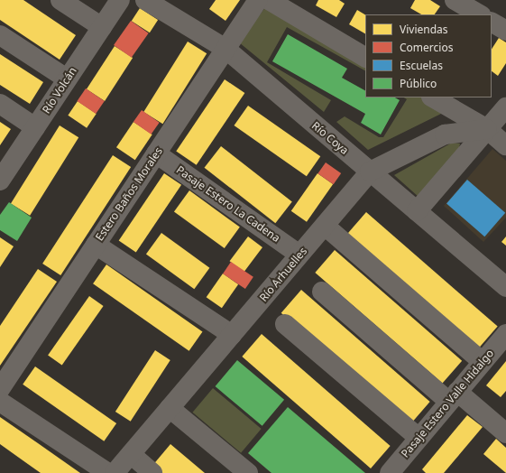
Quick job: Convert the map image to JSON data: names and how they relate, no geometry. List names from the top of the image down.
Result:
{
  "streets": {
    "street": [
      "Río Volcán",
      "Río Coya",
      "Estero Baños Morales",
      "Pasaje Estero La Cadena",
      "Río Arhuelles",
      "Pasaje Estero Valle Hidalgo"
    ]
  },
  "crossings": [
    ["Río Coya", "Estero Baños Morales"],
    ["Río Coya", "Río Arhuelles"],
    ["Estero Baños Morales", "Pasaje Estero La Cadena"],
    ["Pasaje Estero La Cadena", "Río Arhuelles"]
  ],
  "legend": [
    "Viviendas",
    "Comercios",
    "Escuelas",
    "Público"
  ]
}
